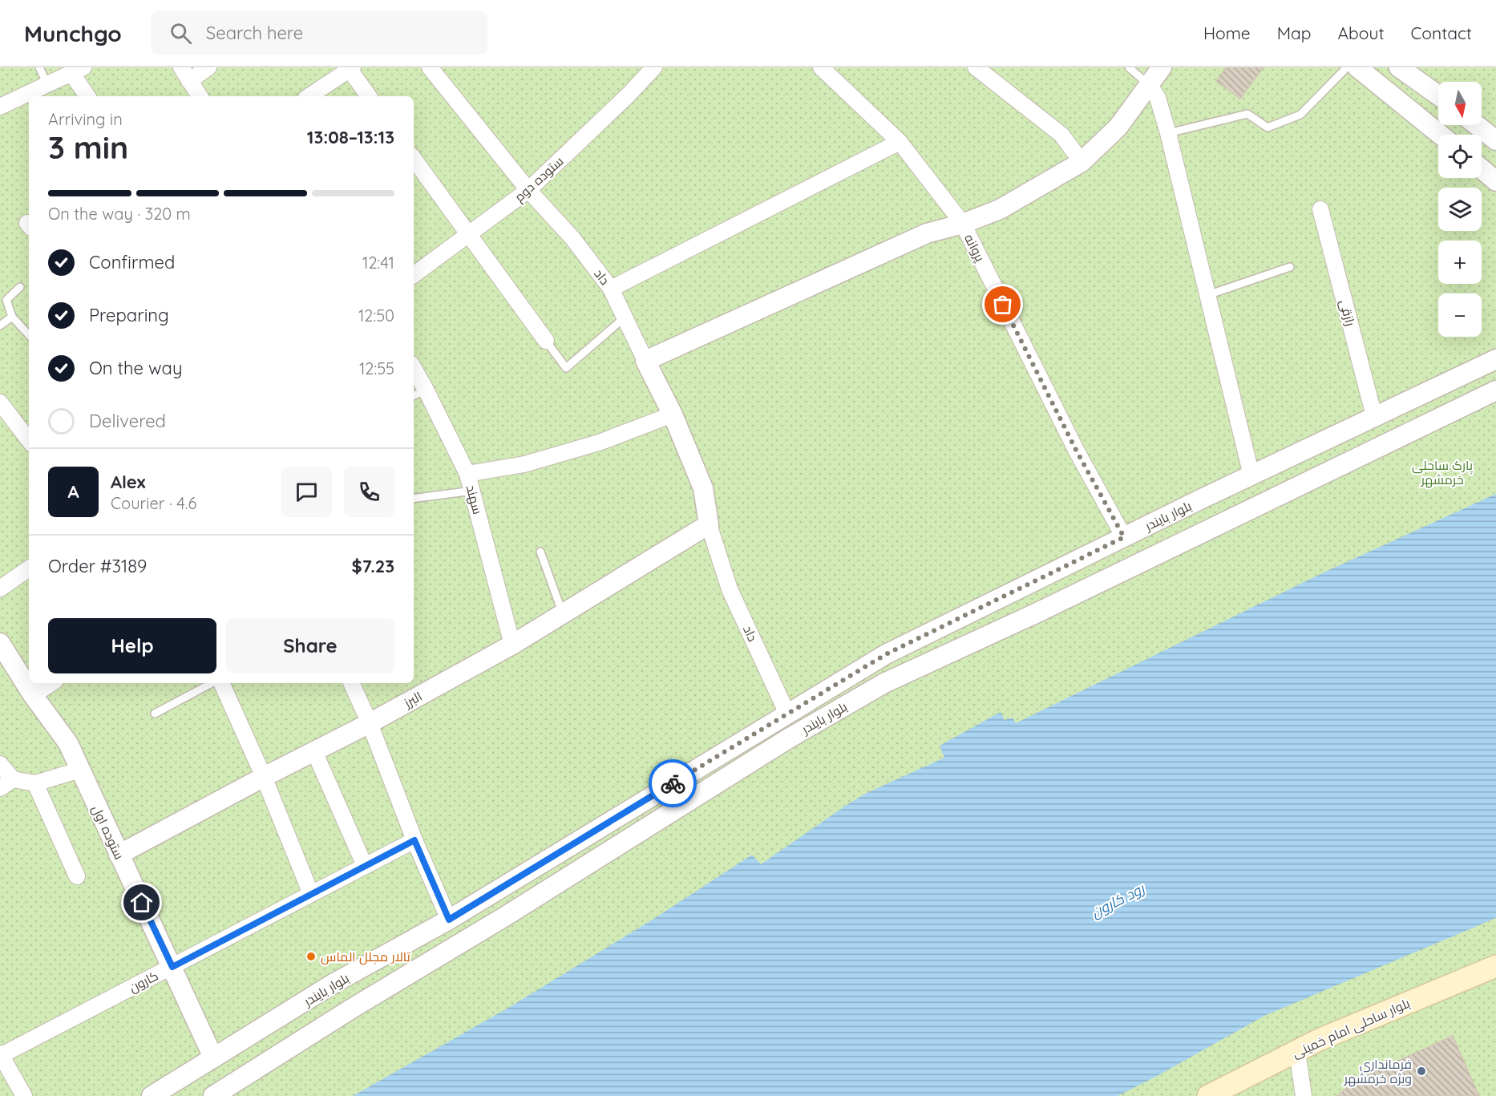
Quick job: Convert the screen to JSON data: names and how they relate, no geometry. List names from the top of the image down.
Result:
{
  "streets": {
    "main road": ["بلوار ساحلی امام خمینی"],
    "street": [
      "ستوده دوم",
      "پروانه",
      "داد",
      "رازقی",
      "سهند",
      "بلوار بایندر",
      "البرز",
      "ستوده اول",
      "کارون"
    ]
  },
  "crossings": [
    ["ستوده دوم", "داد"],
    ["پروانه", "بلوار بایندر"],
    ["داد", "بلوار بایندر"],
    ["داد", "البرز"],
    ["رازقی", "بلوار بایندر"],
    ["سهند", "البرز"],
    ["بلوار بایندر", "ستوده اول"],
    ["البرز", "ستوده اول"],
    ["ستوده اول", "کارون"]
  ],
  "water": ["رود کارون"],
  "parks": ["پارک ساحلی خرمشهر"],
  "places": ["تالار مجلل الماس", "فرمانداری ویژه خرمشهر"],
  "north": "bottom",
  "page": {
    "header": "Munchgo",
    "search": "Search here",
    "nav": [
      "Home",
      "Map",
      "About",
      "Contact"
    ],
    "map_buttons": ["+", "−"],
    "heading": ["3 min", "Arriving in", "13:08–13:13"],
    "panel": [
      "Alex",
      "Courier · 4.6",
      "Order #3189",
      "$7.23"
    ],
    "bar": "On the way · 320 m",
    "list": [
      ["Confirmed", "12:41"],
      ["Preparing", "12:50"],
      ["On the way", "12:55"],
      "Delivered"
    ],
    "round": "A",
    "buttons": ["Help", "Share"]
  }
}
